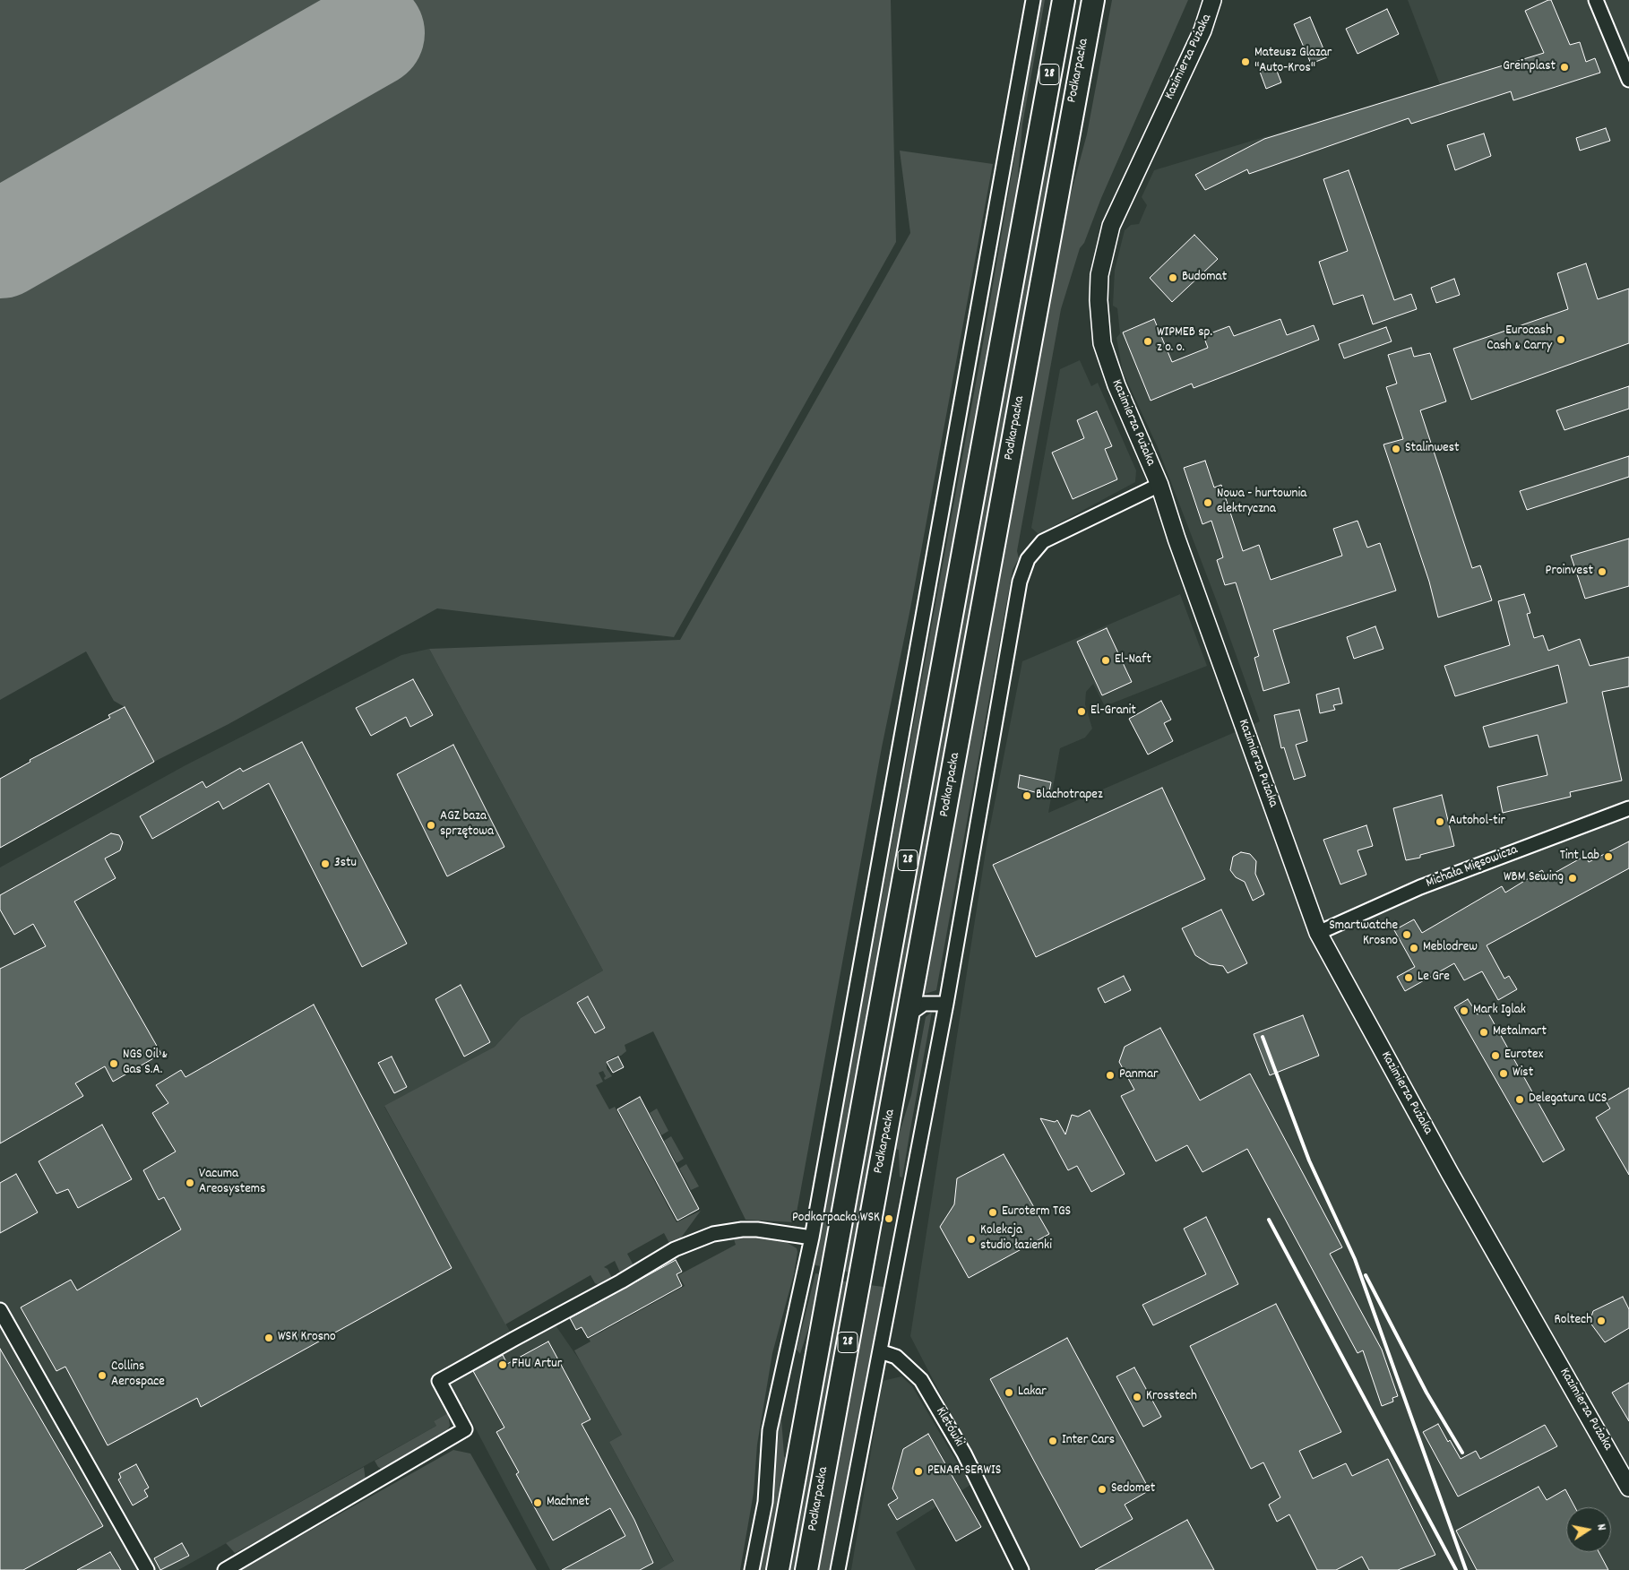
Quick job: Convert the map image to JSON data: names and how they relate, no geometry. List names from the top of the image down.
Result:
{
  "streets": {
    "main road": ["Podkarpacka", "28"],
    "street": ["Kazimierza Pużaka", "Michała Mięsowicza", "Kletówki"]
  },
  "crossings": [
    ["Kazimierza Pużaka", "Michała Mięsowicza"]
  ],
  "places": [
    "Mateusz Glazar \"Auto-Kros\"",
    "Greinplast",
    "Budomat",
    "Eurocash Cash & Carry",
    "WIPMEB sp. z o. o.",
    "Stalinwest",
    "Nowa - hurtownia elektryczna",
    "Proinvest",
    "El-Naft",
    "El-Granit",
    "Blachotrapez",
    "Autohol-tir",
    "AGZ baza sprzętowa",
    "Tint Lab",
    "3stu",
    "WBM Sewing",
    "Smartwatche Krosno",
    "Meblodrew",
    "Le Gre",
    "Mark Iglak",
    "Metalmart",
    "Eurotex",
    "NGS Oil & Gas S.A.",
    "Wist",
    "Panmar",
    "Delegatura UCS",
    "Vacuma Areosystems",
    "Euroterm TGS",
    "Podkarpacka WSK",
    "Kolekcja studio łazienki",
    "Roltech",
    "WSK Krosno",
    "FHU Artur",
    "Collins Aerospace",
    "Lakar",
    "Krosstech",
    "Inter Cars",
    "PENAR-SERWIS",
    "Sedomet",
    "Machnet"
  ],
  "north": "right"
}
